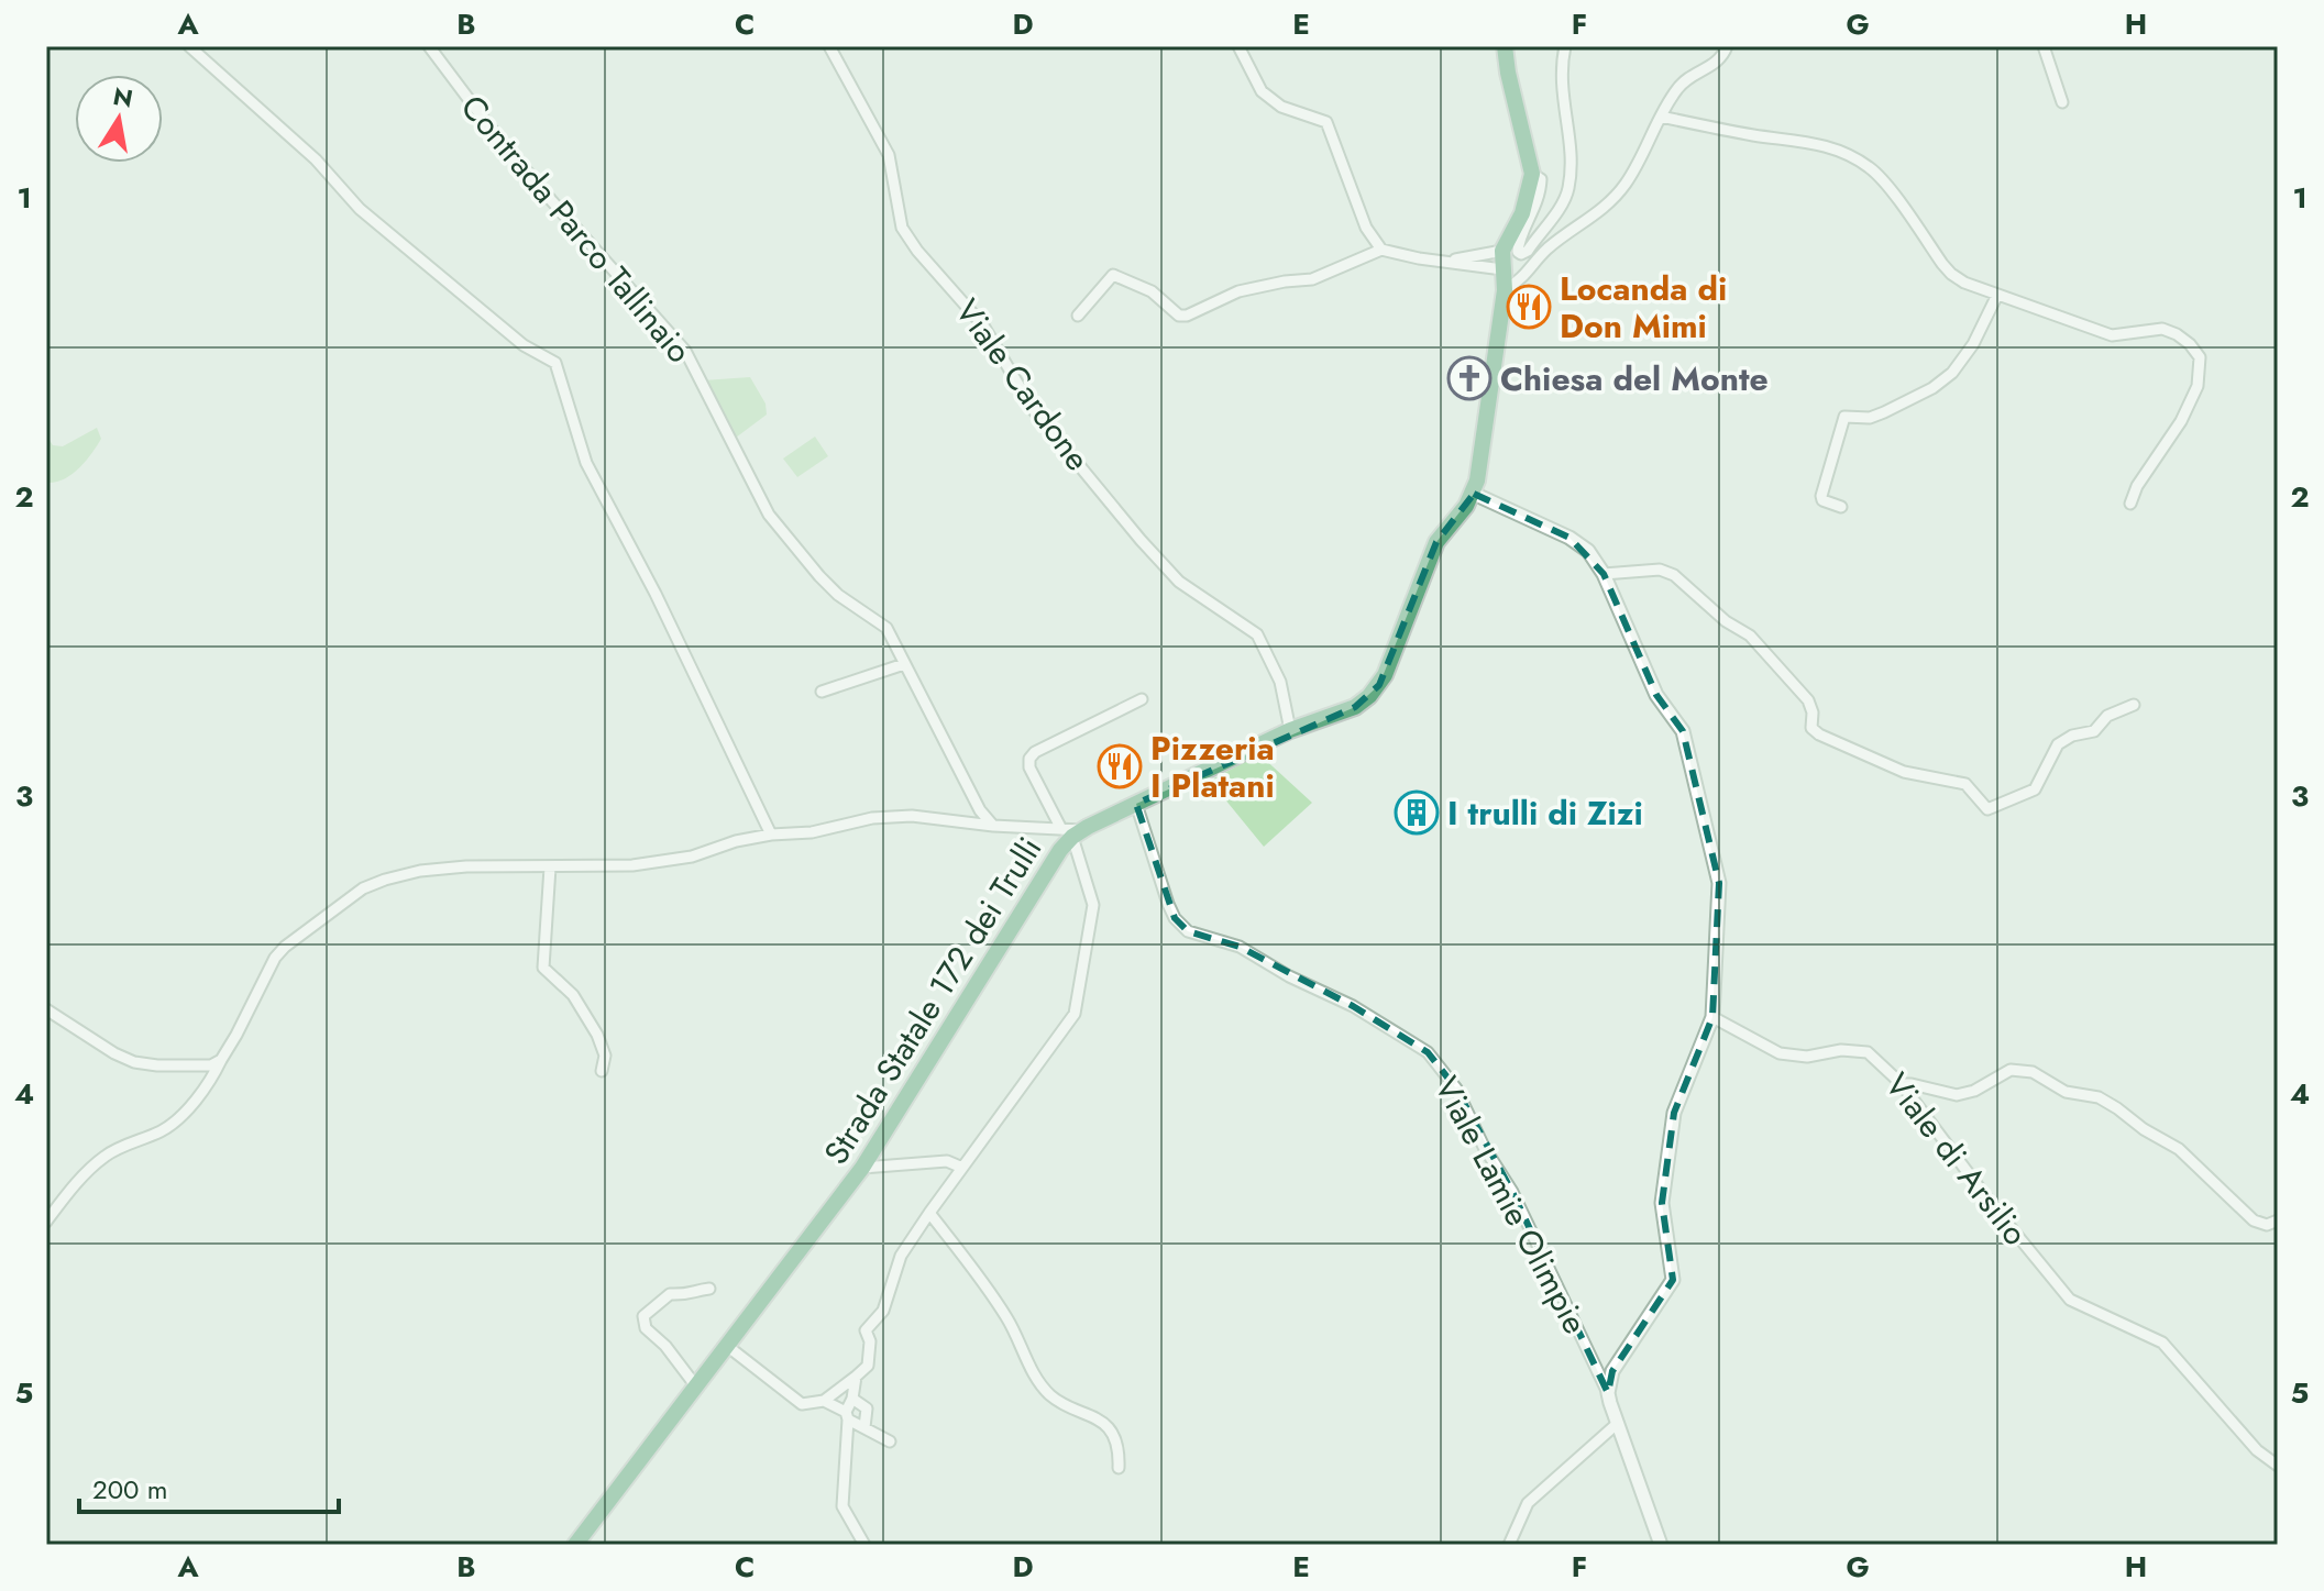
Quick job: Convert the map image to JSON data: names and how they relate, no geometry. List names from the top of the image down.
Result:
{
  "streets": {
    "main road": ["Strada Statale 172 dei Trulli"],
    "street": [
      "Contrada Parco Tallinaio",
      "Viale Cardone",
      "Viale di Arsilio",
      "Viale Lamie Olimpie"
    ]
  },
  "crossings": [
    ["Viale Cardone", "Strada Statale 172 dei Trulli"],
    ["Strada Statale 172 dei Trulli", "Viale Lamie Olimpie"]
  ],
  "places": {
    "restaurant": ["Locanda di Don Mimi", "Pizzeria I Platani"],
    "church": ["Chiesa del Monte"],
    "building": ["I trulli di Zizi"]
  },
  "scale_bar": "200 m",
  "north": "top",
  "grid": {
    "columns": [
      "A",
      "B",
      "C",
      "D",
      "E",
      "F",
      "G",
      "H"
    ],
    "rows": [
      "1",
      "2",
      "3",
      "4",
      "5"
    ]
  }
}
